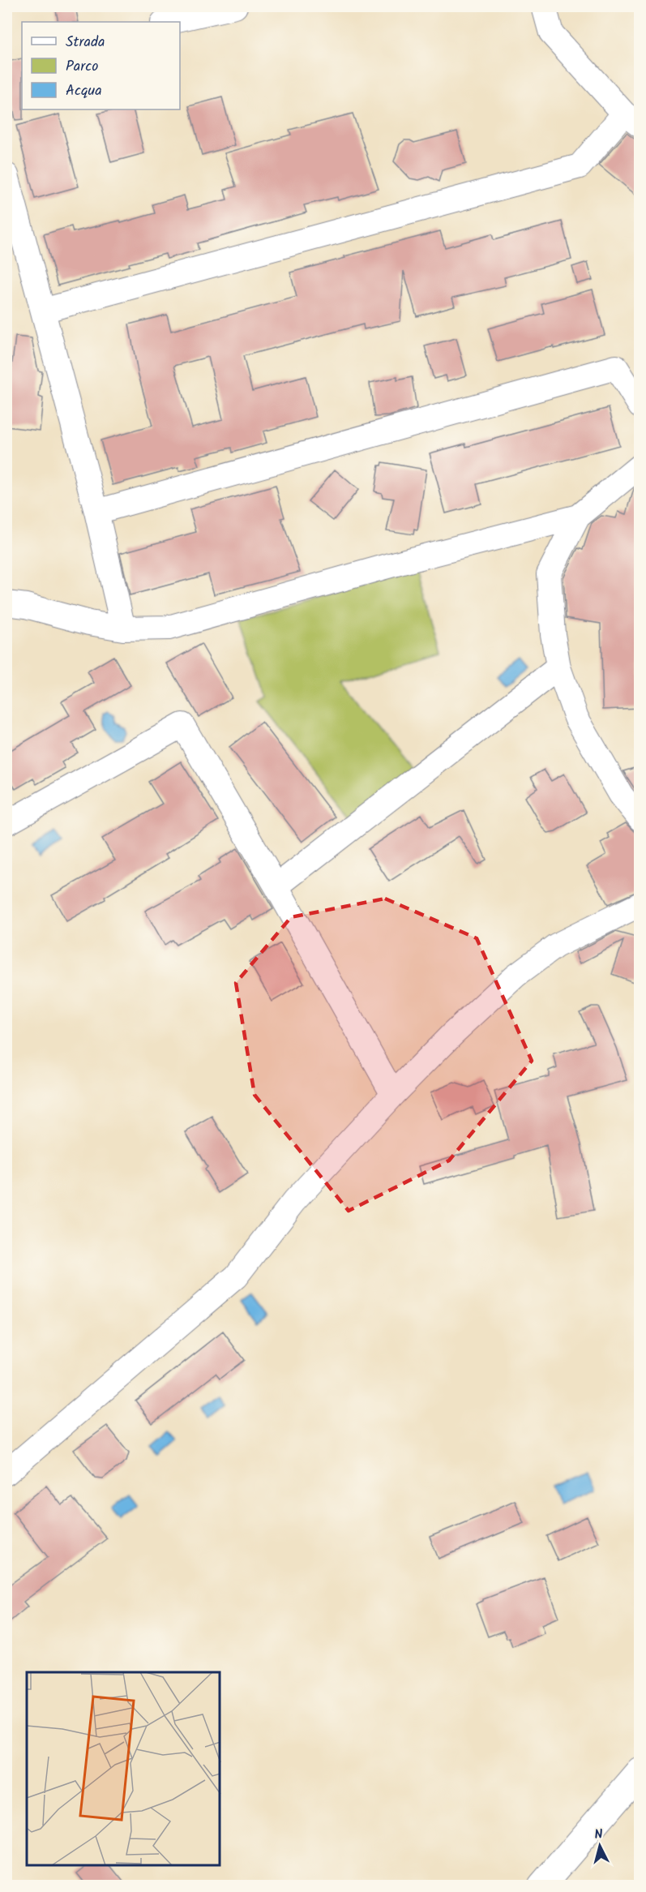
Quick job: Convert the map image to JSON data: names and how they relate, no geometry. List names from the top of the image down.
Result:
{
  "legend": ["Strada", "Parco", "Acqua"],
  "north": "top"
}
